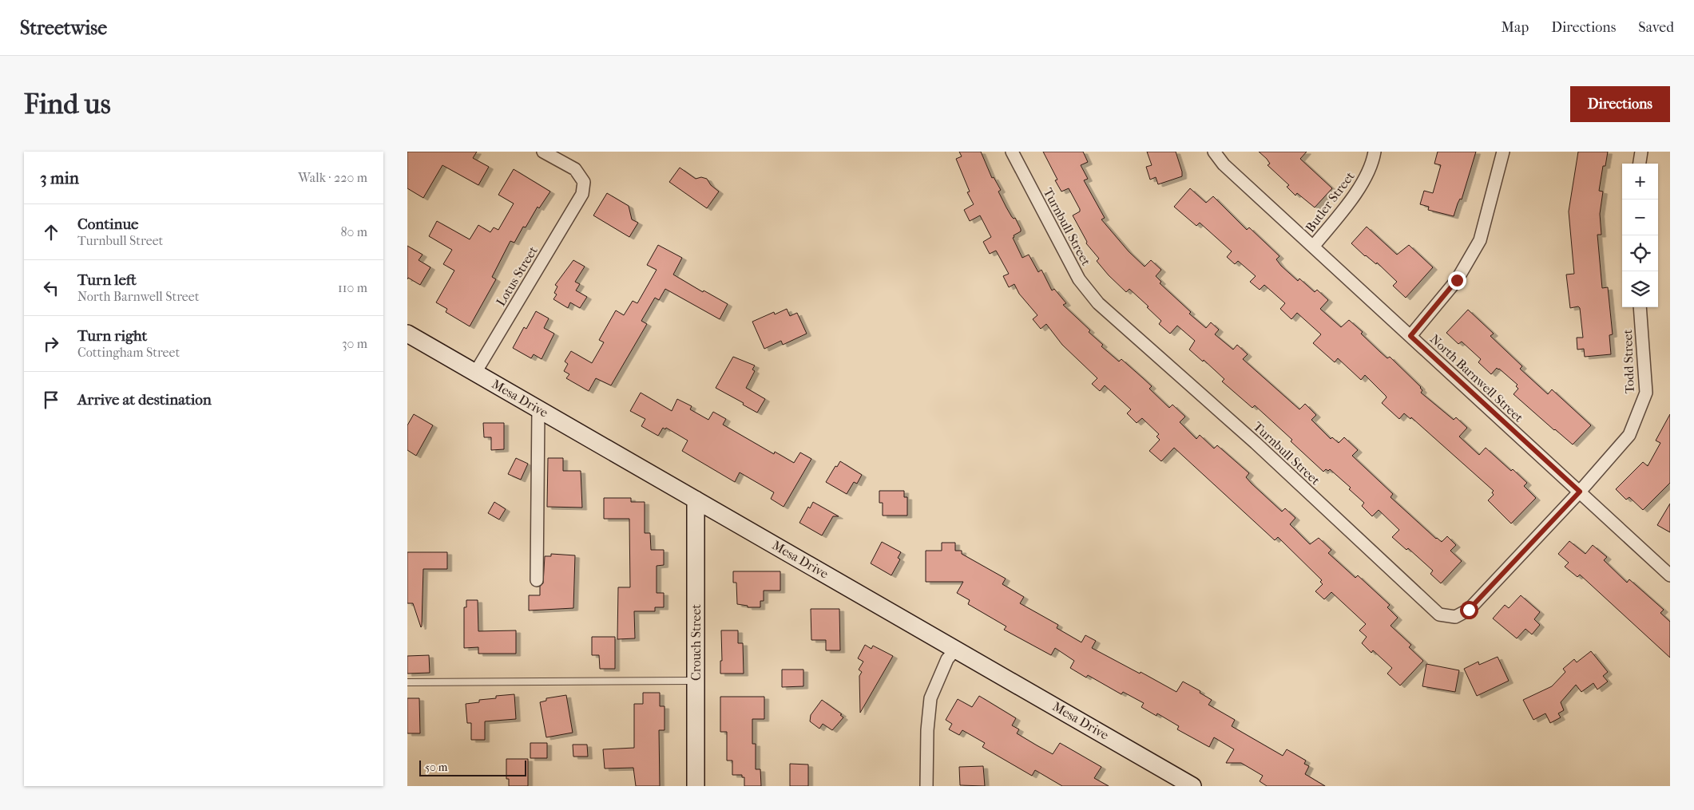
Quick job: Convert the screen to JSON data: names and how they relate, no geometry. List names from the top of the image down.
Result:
{
  "streets": {
    "main road": ["Mesa Drive", "Crouch Street"],
    "street": [
      "Butler Street",
      "Turnbull Street",
      "Lotus Street",
      "Todd Street",
      "North Barnwell Street"
    ]
  },
  "crossings": [
    ["Butler Street", "North Barnwell Street"],
    ["Turnbull Street", "Todd Street"],
    ["Turnbull Street", "North Barnwell Street"],
    ["Lotus Street", "Mesa Drive"],
    ["Todd Street", "North Barnwell Street"],
    ["Mesa Drive", "Crouch Street"]
  ],
  "scale_bar": "50 m",
  "page": {
    "header": "Streetwise",
    "nav": ["Map", "Directions", "Saved"],
    "buttons": "Directions",
    "title": "Find us",
    "heading": ["3 min", "Walk · 220 m"],
    "map_buttons": ["+", "−"],
    "list": [
      ["Continue", "Turnbull Street", "80 m"],
      ["Turn left", "North Barnwell Street", "110 m"],
      ["Turn right", "Cottingham Street", "30 m"],
      "Arrive at destination"
    ],
    "scale": "50 m"
  }
}
